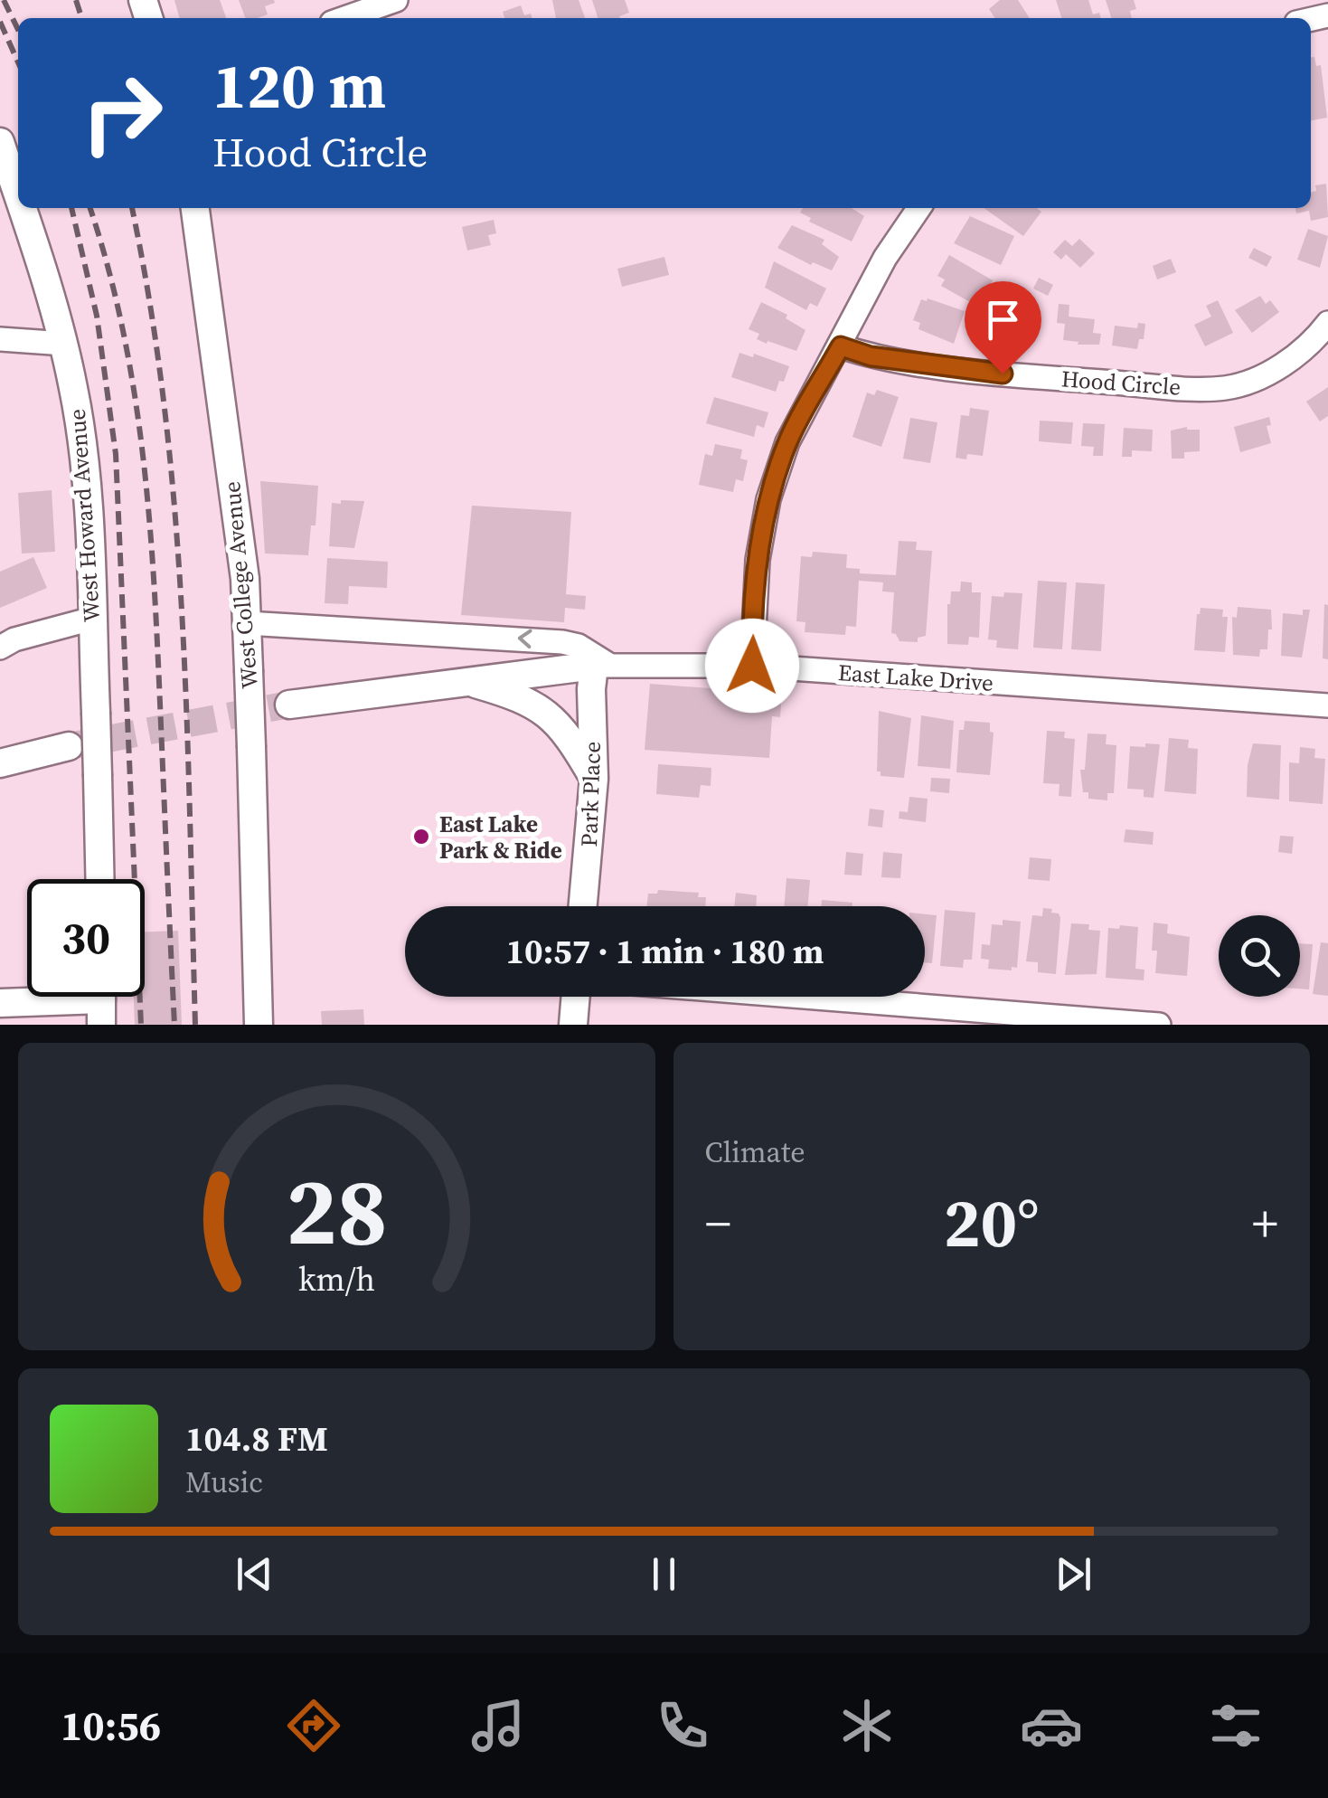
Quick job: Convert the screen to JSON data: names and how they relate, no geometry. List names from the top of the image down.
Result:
{
  "streets": {
    "main road": [
      "West Howard Avenue",
      "West College Avenue",
      "East Lake Drive",
      "Park Place"
    ],
    "street": ["Hood Circle"]
  },
  "crossings": [
    ["East Lake Drive", "Park Place"]
  ],
  "places": ["East Lake Park & Ride"],
  "page": {
    "turn": ["120 m", "Hood Circle"],
    "limit": "30",
    "trip": "10:57 · 1 min · 180 m",
    "tile": "Climate",
    "heat": ["−", "20°", "+"],
    "song": ["104.8 FM", "Music"],
    "tabs": "10:56",
    "gauge": ["28", "km/h"]
  }
}
